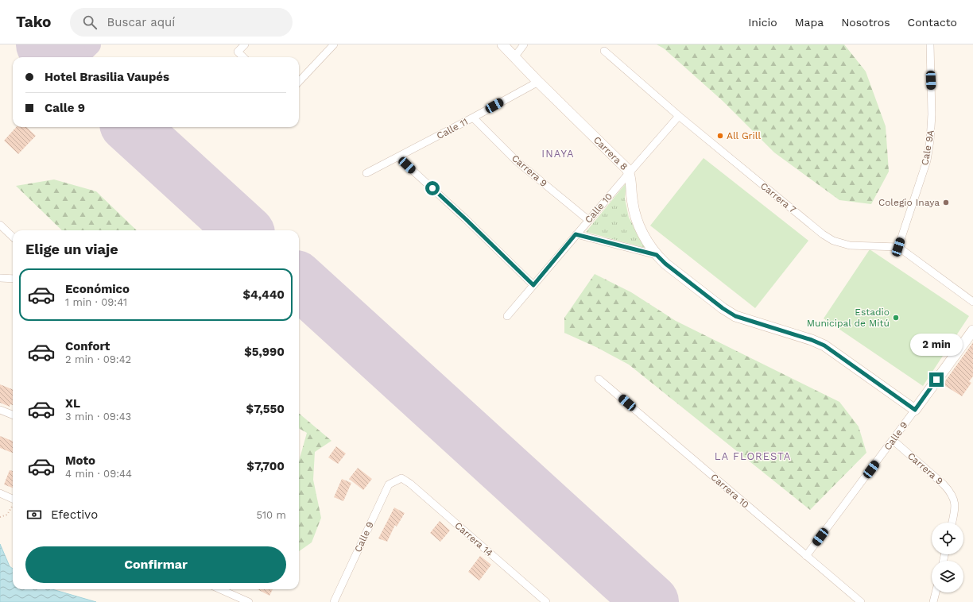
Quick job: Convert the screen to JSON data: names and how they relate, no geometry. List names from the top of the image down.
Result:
{
  "streets": {
    "street": [
      "Calle 11",
      "Cale 9A",
      "Carrera 8",
      "Carrera 9",
      "Carrera 7",
      "Calle 10",
      "Calle 9",
      "Carrera 10",
      "Carrera 14"
    ]
  },
  "crossings": [
    ["Calle 11", "Carrera 8"],
    ["Calle 11", "Carrera 9"],
    ["Cale 9A", "Carrera 7"],
    ["Carrera 8", "Calle 10"],
    ["Carrera 8", "Calle 9"],
    ["Carrera 9", "Calle 10"],
    ["Carrera 9", "Calle 9"],
    ["Carrera 7", "Calle 10"],
    ["Calle 9", "Carrera 10"],
    ["Calle 9", "Carrera 14"]
  ],
  "districts": ["INAYA", "LA FLORESTA"],
  "places": ["All Grill", "Colegio Inaya", "Estadio Municipal de Mitú"],
  "page": {
    "header": "Tako",
    "search": "Buscar aquí",
    "nav": [
      "Inicio",
      "Mapa",
      "Nosotros",
      "Contacto"
    ],
    "banner": ["Hotel Brasilia Vaupés", "Calle 9"],
    "heading": "Elige un viaje",
    "list": [
      {
        "name": "Económico",
        "note": "1 min · 09:41",
        "value": "$4,440"
      },
      {
        "name": "Confort",
        "note": "2 min · 09:42",
        "value": "$5,990"
      },
      {
        "name": "XL",
        "note": "3 min · 09:43",
        "value": "$7,550"
      },
      {
        "name": "Moto",
        "note": "4 min · 09:44",
        "value": "$7,700"
      }
    ],
    "bubble": "2 min",
    "pay": ["Efectivo", "510 m"],
    "buttons": "Confirmar"
  }
}
